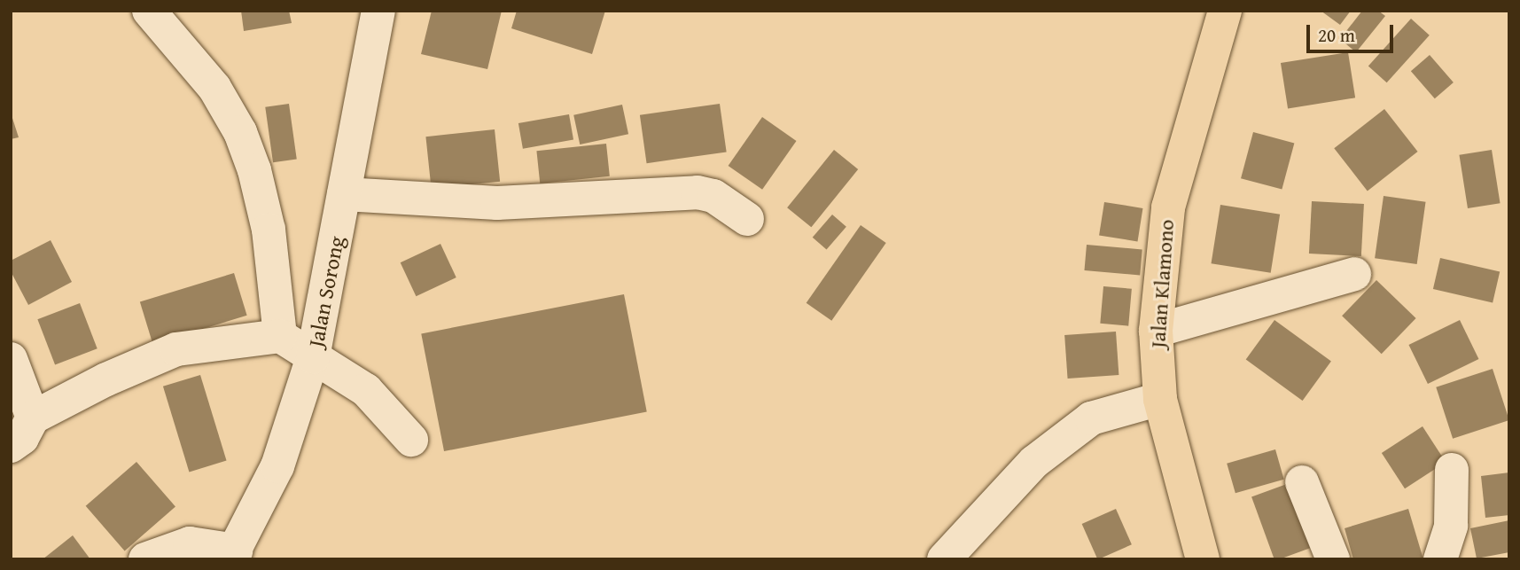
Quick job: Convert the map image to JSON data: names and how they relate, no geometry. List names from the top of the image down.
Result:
{
  "streets": {
    "main road": ["Jalan Klamono"],
    "street": ["Jalan Sorong"]
  },
  "scale_bar": "20 m"
}
